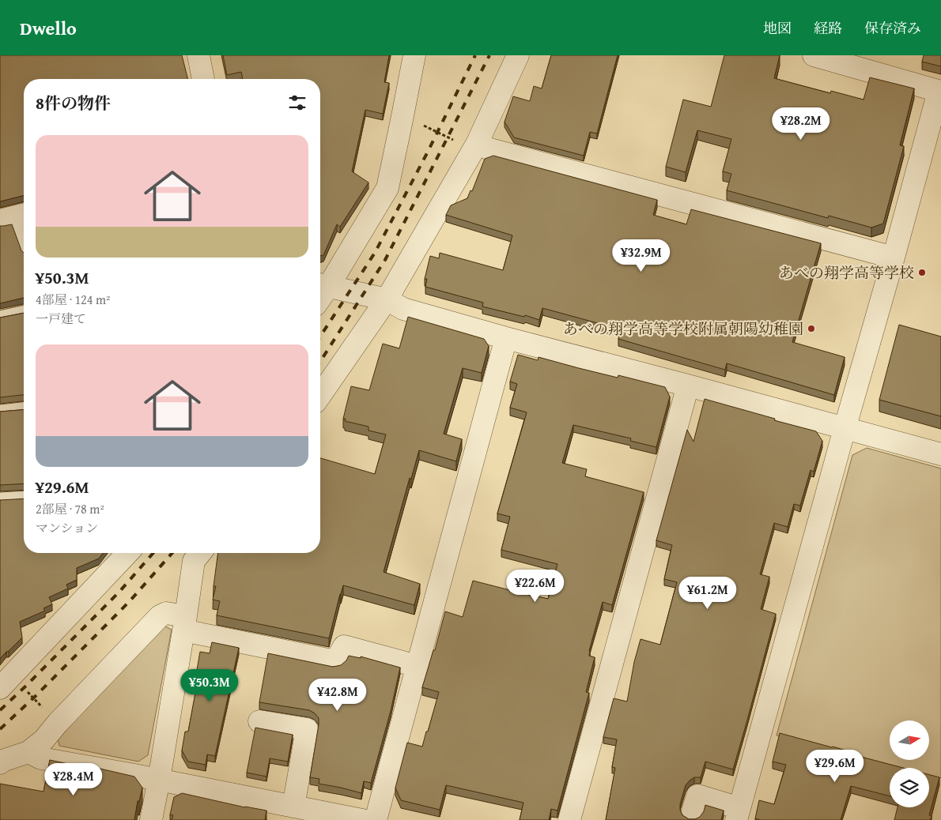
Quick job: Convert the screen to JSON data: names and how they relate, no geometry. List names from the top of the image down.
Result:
{
  "places": ["あべの翔学高等学校", "あべの翔学高等学校附属朝陽幼稚園"],
  "north": "right",
  "page": {
    "header": "Dwello",
    "nav": ["地図", "経路", "保存済み"],
    "heading": "8件の物件",
    "price": [
      "¥28.2M",
      "¥32.9M",
      "¥22.6M",
      "¥61.2M",
      "¥50.3M",
      "¥42.8M",
      "¥29.6M",
      "¥28.4M"
    ],
    "list": [
      {
        "name": "¥50.3M",
        "note": "4部屋 · 124 m² · 一戸建て"
      },
      {
        "name": "¥29.6M",
        "note": "2部屋 · 78 m² · マンション"
      }
    ]
  }
}
